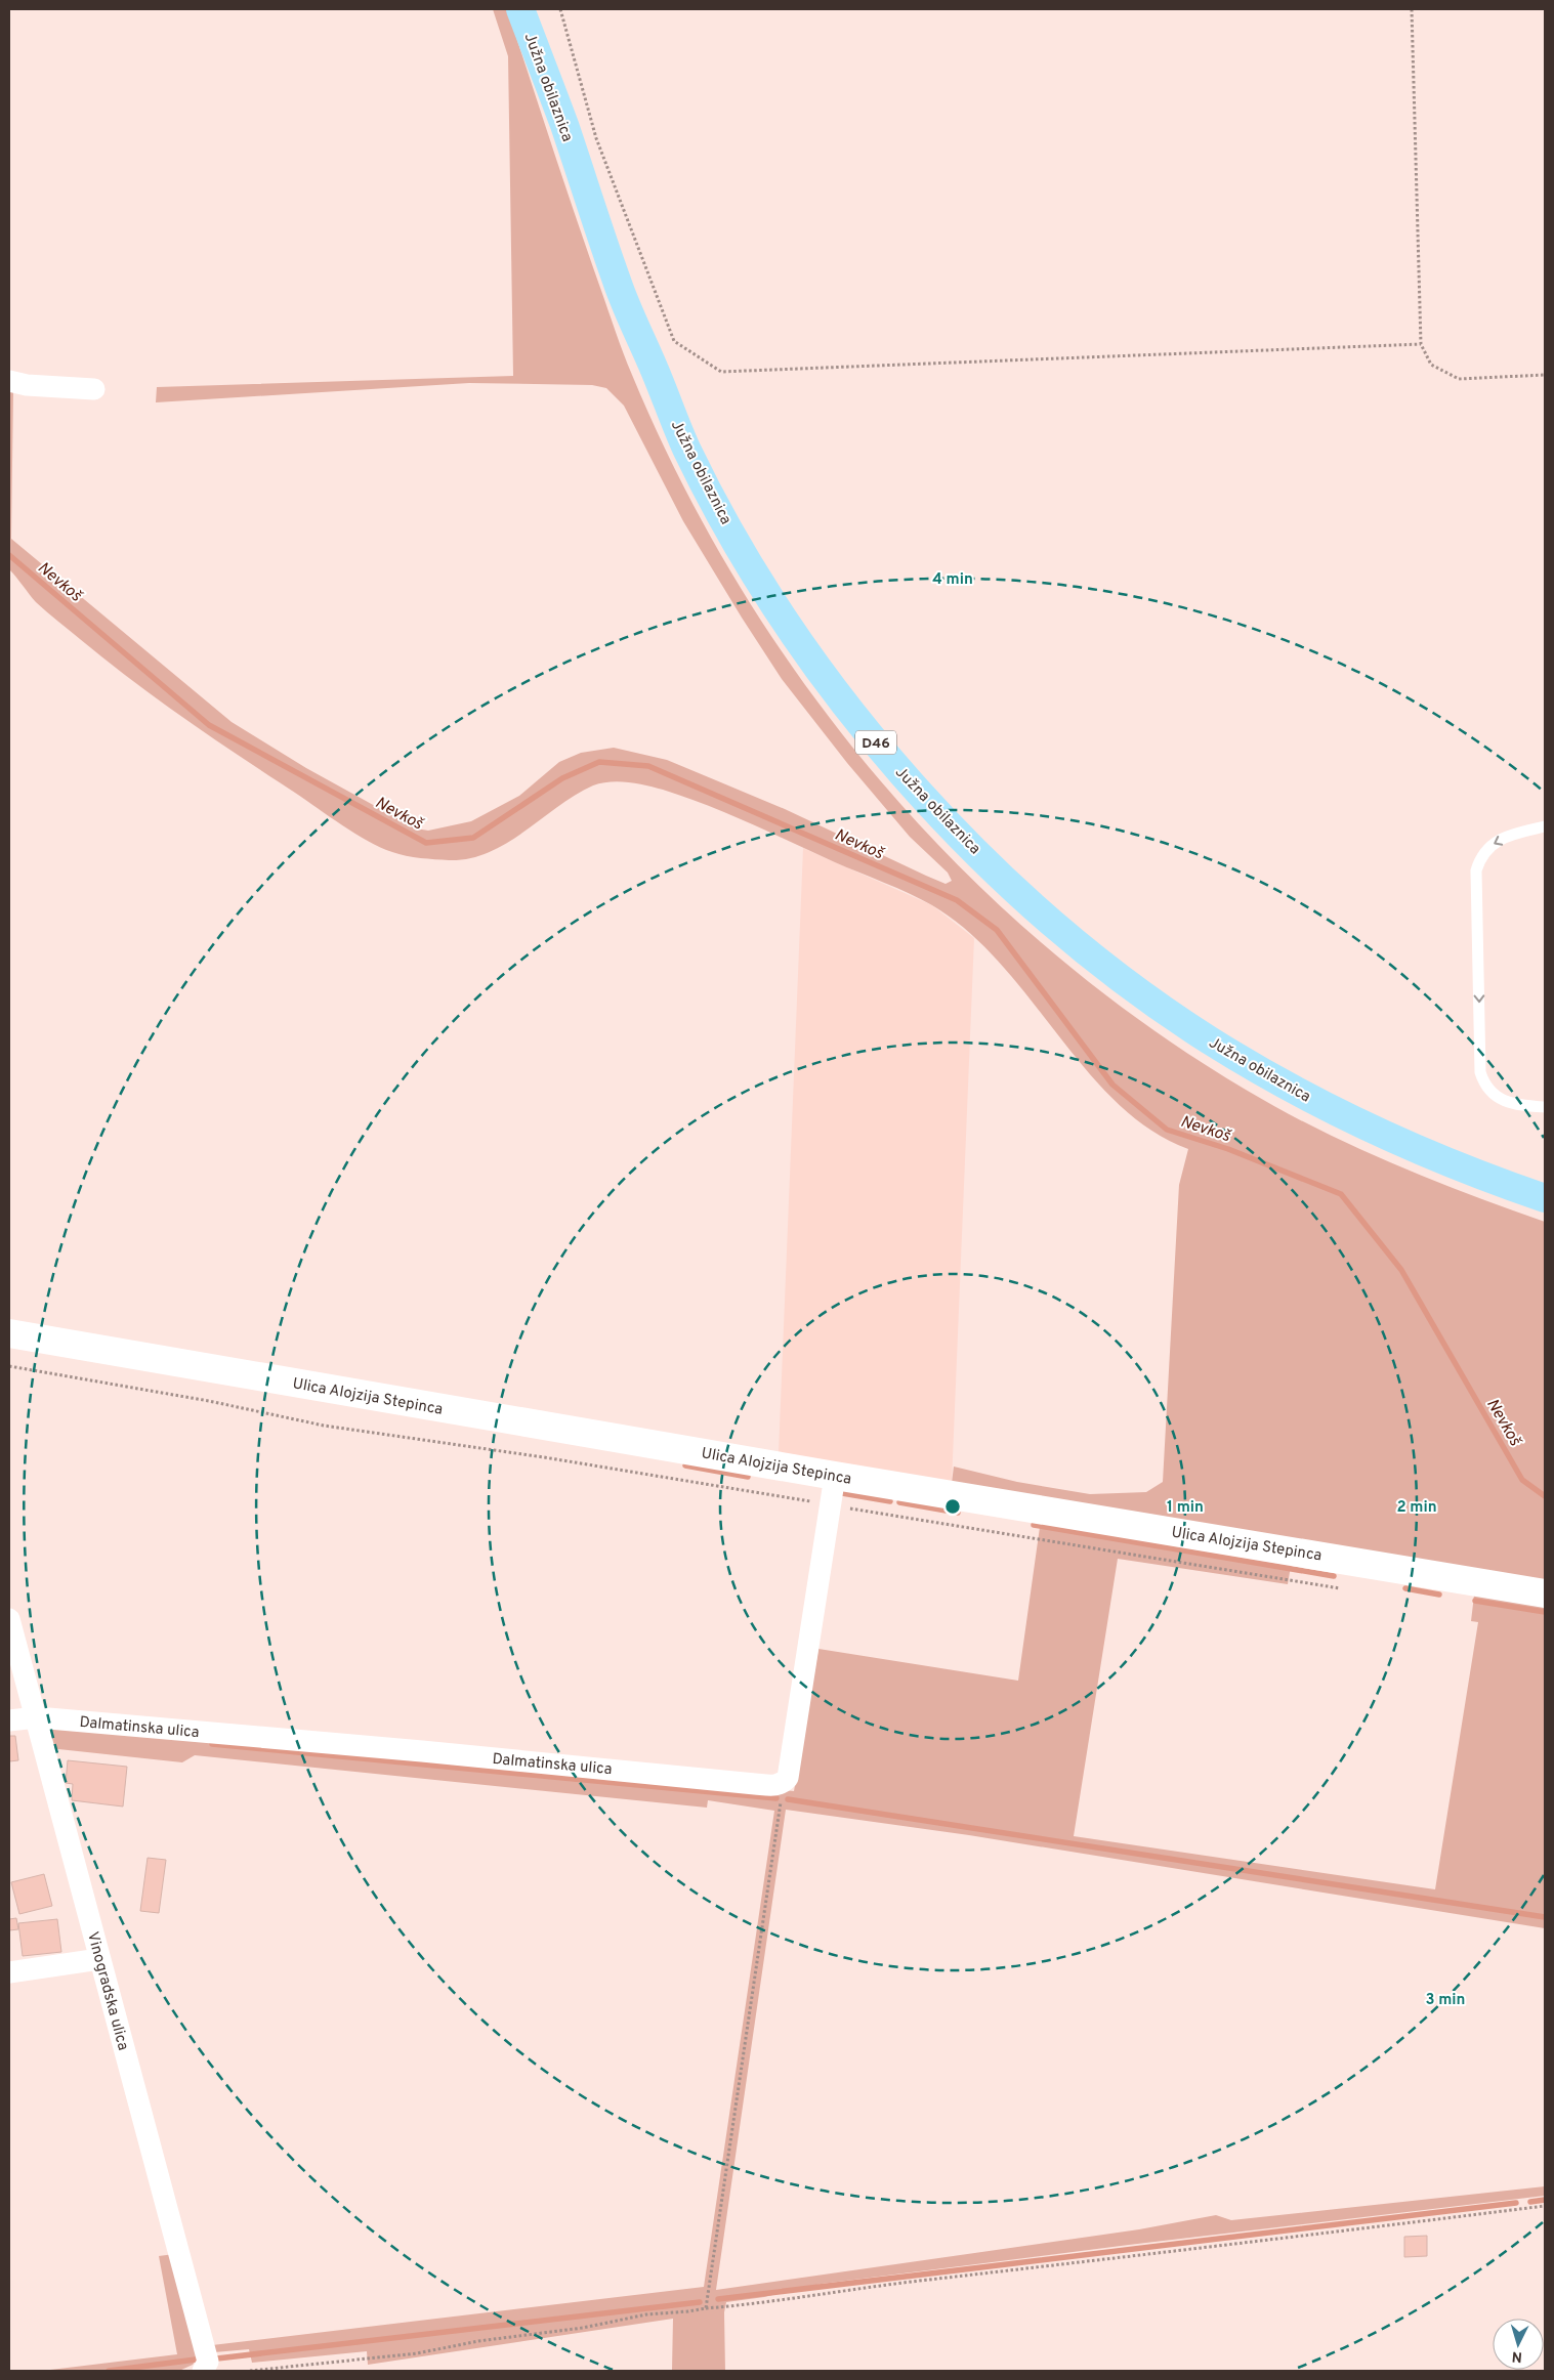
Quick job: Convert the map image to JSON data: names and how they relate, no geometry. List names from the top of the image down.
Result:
{
  "streets": {
    "main road": ["Južna obilaznica", "D46", "Ulica Alojzija Stepinca"],
    "street": ["Dalmatinska ulica", "Vinogradska ulica"]
  },
  "crossings": [
    ["Dalmatinska ulica", "Vinogradska ulica"]
  ],
  "water": ["Nevkoš"],
  "north": "bottom",
  "rings": [
    "4 min",
    "1 min",
    "2 min",
    "3 min"
  ]
}
